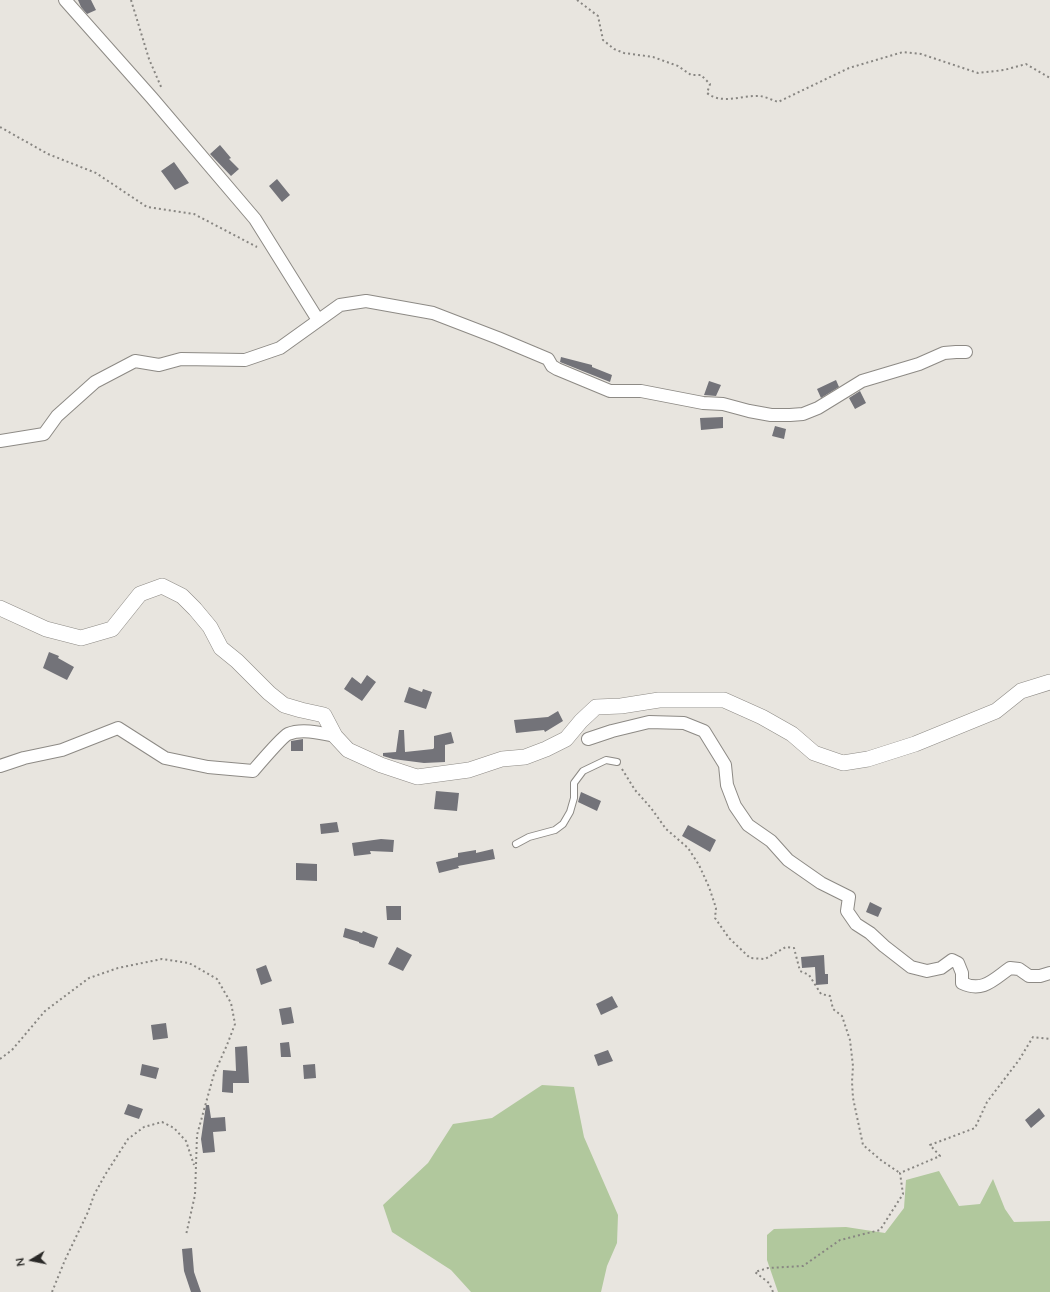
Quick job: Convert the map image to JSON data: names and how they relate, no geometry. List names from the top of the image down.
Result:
{
  "north": "left"
}
